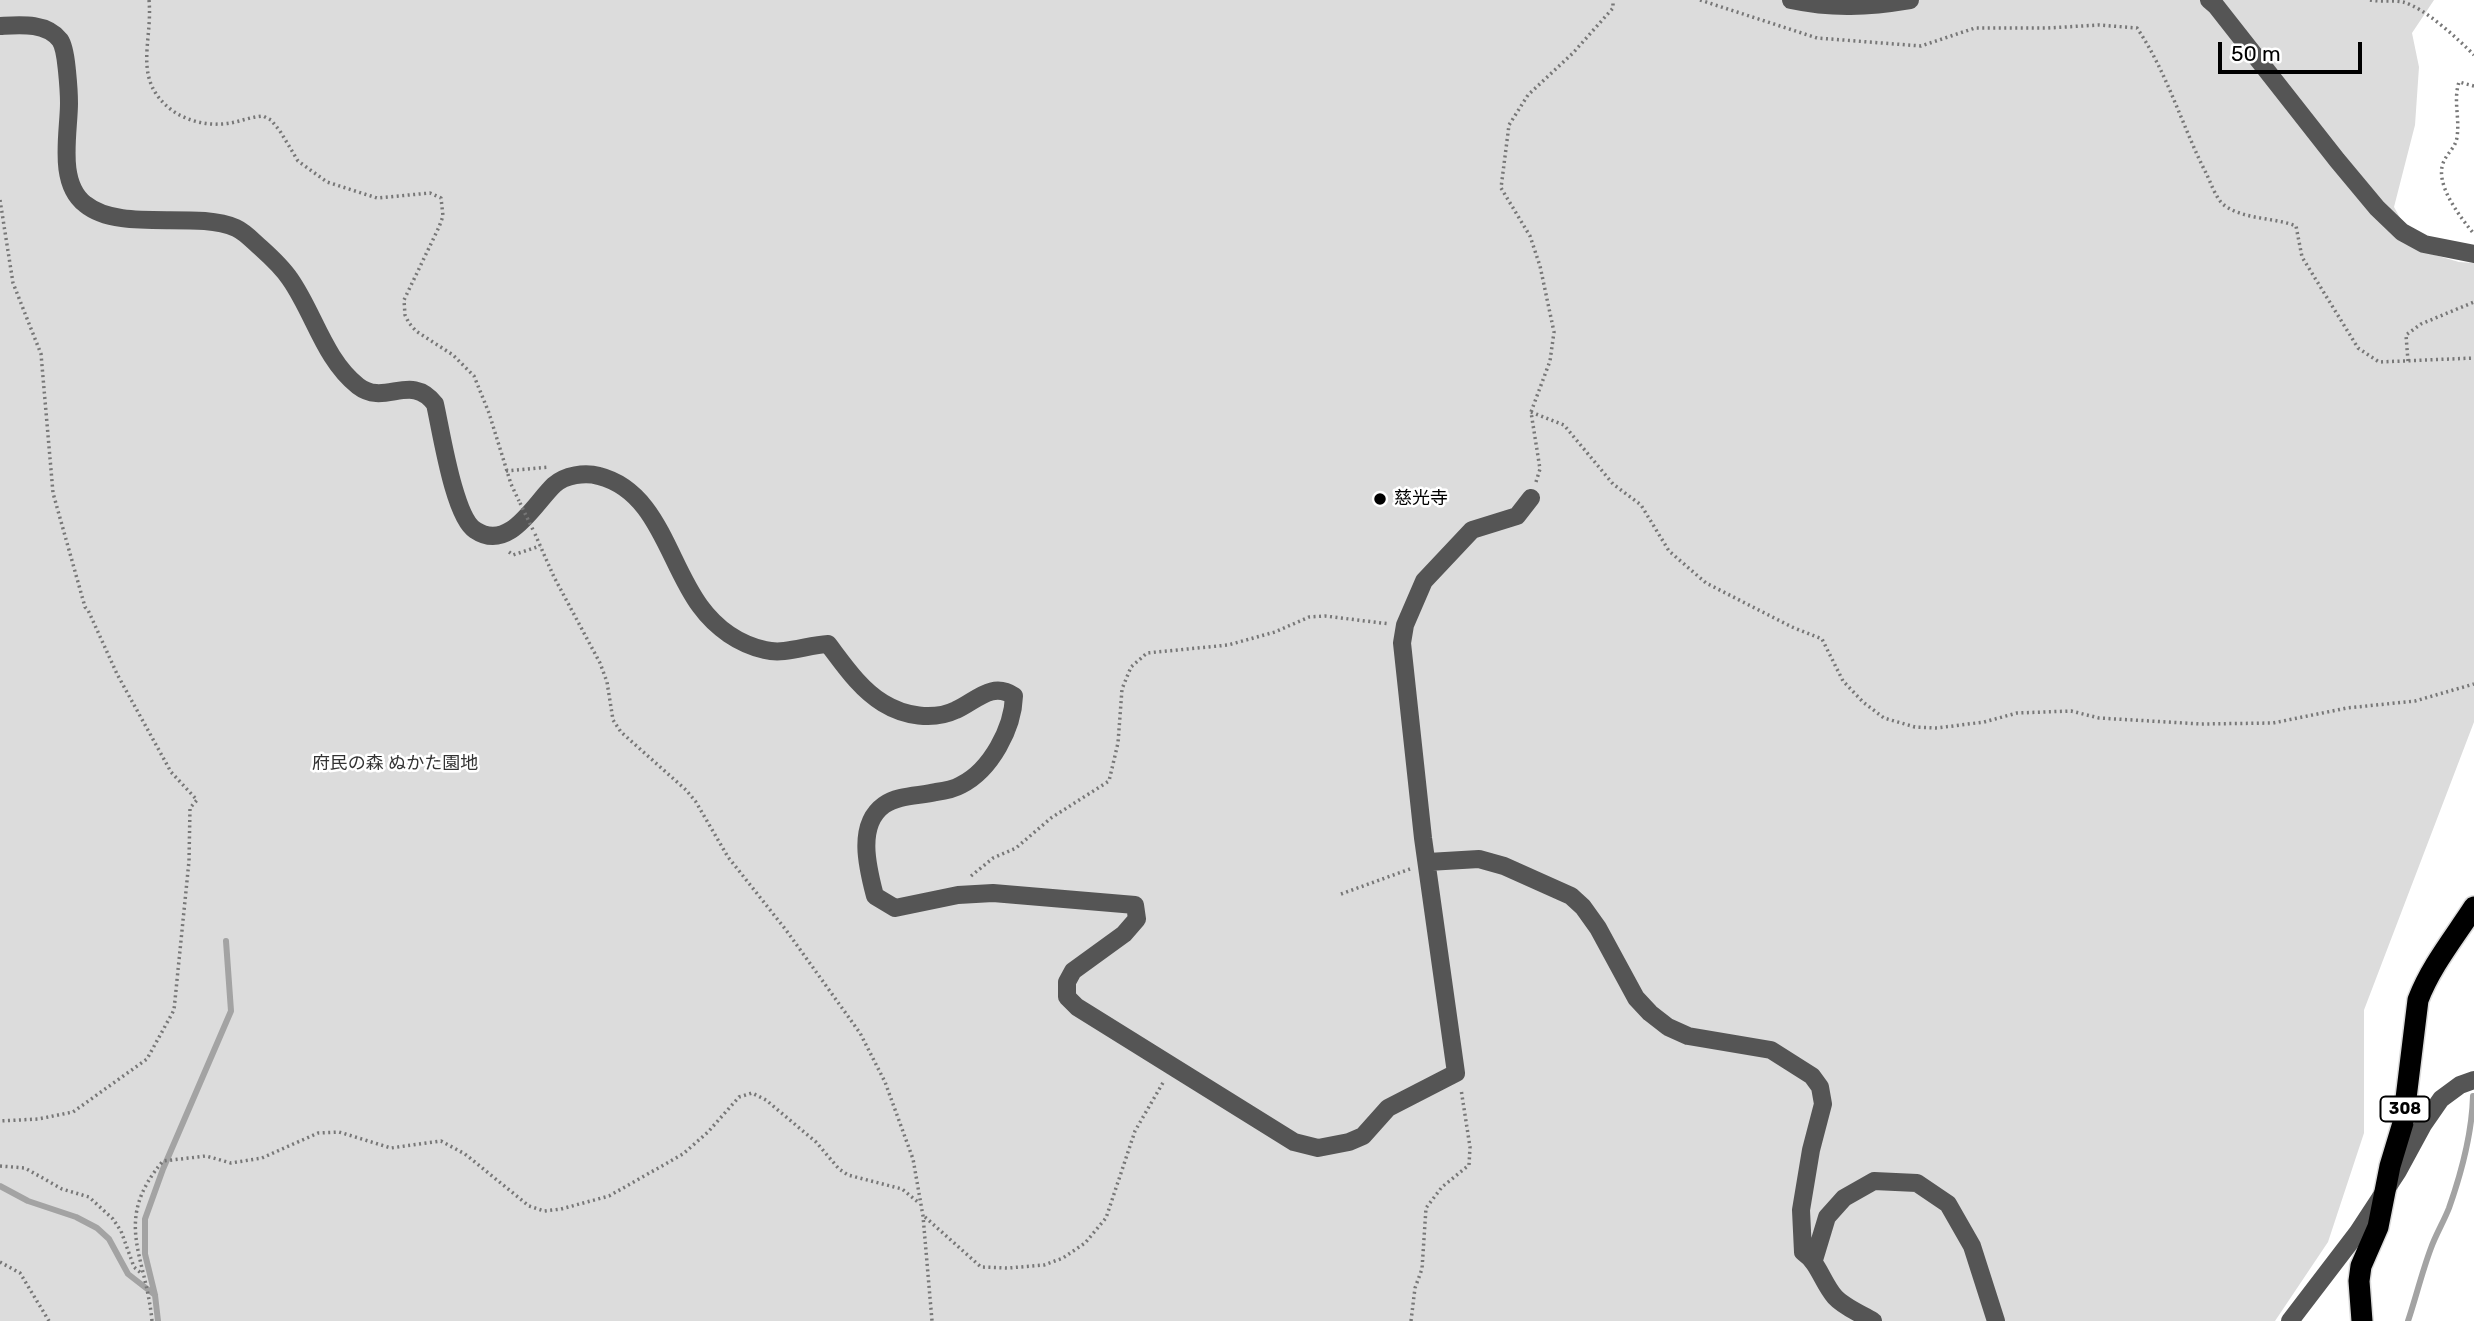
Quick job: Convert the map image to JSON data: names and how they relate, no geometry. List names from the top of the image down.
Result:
{
  "streets": {
    "highway": ["308"]
  },
  "parks": ["府民の森 ぬかた園地"],
  "places": ["慈光寺"],
  "scale_bar": "50 m"
}
